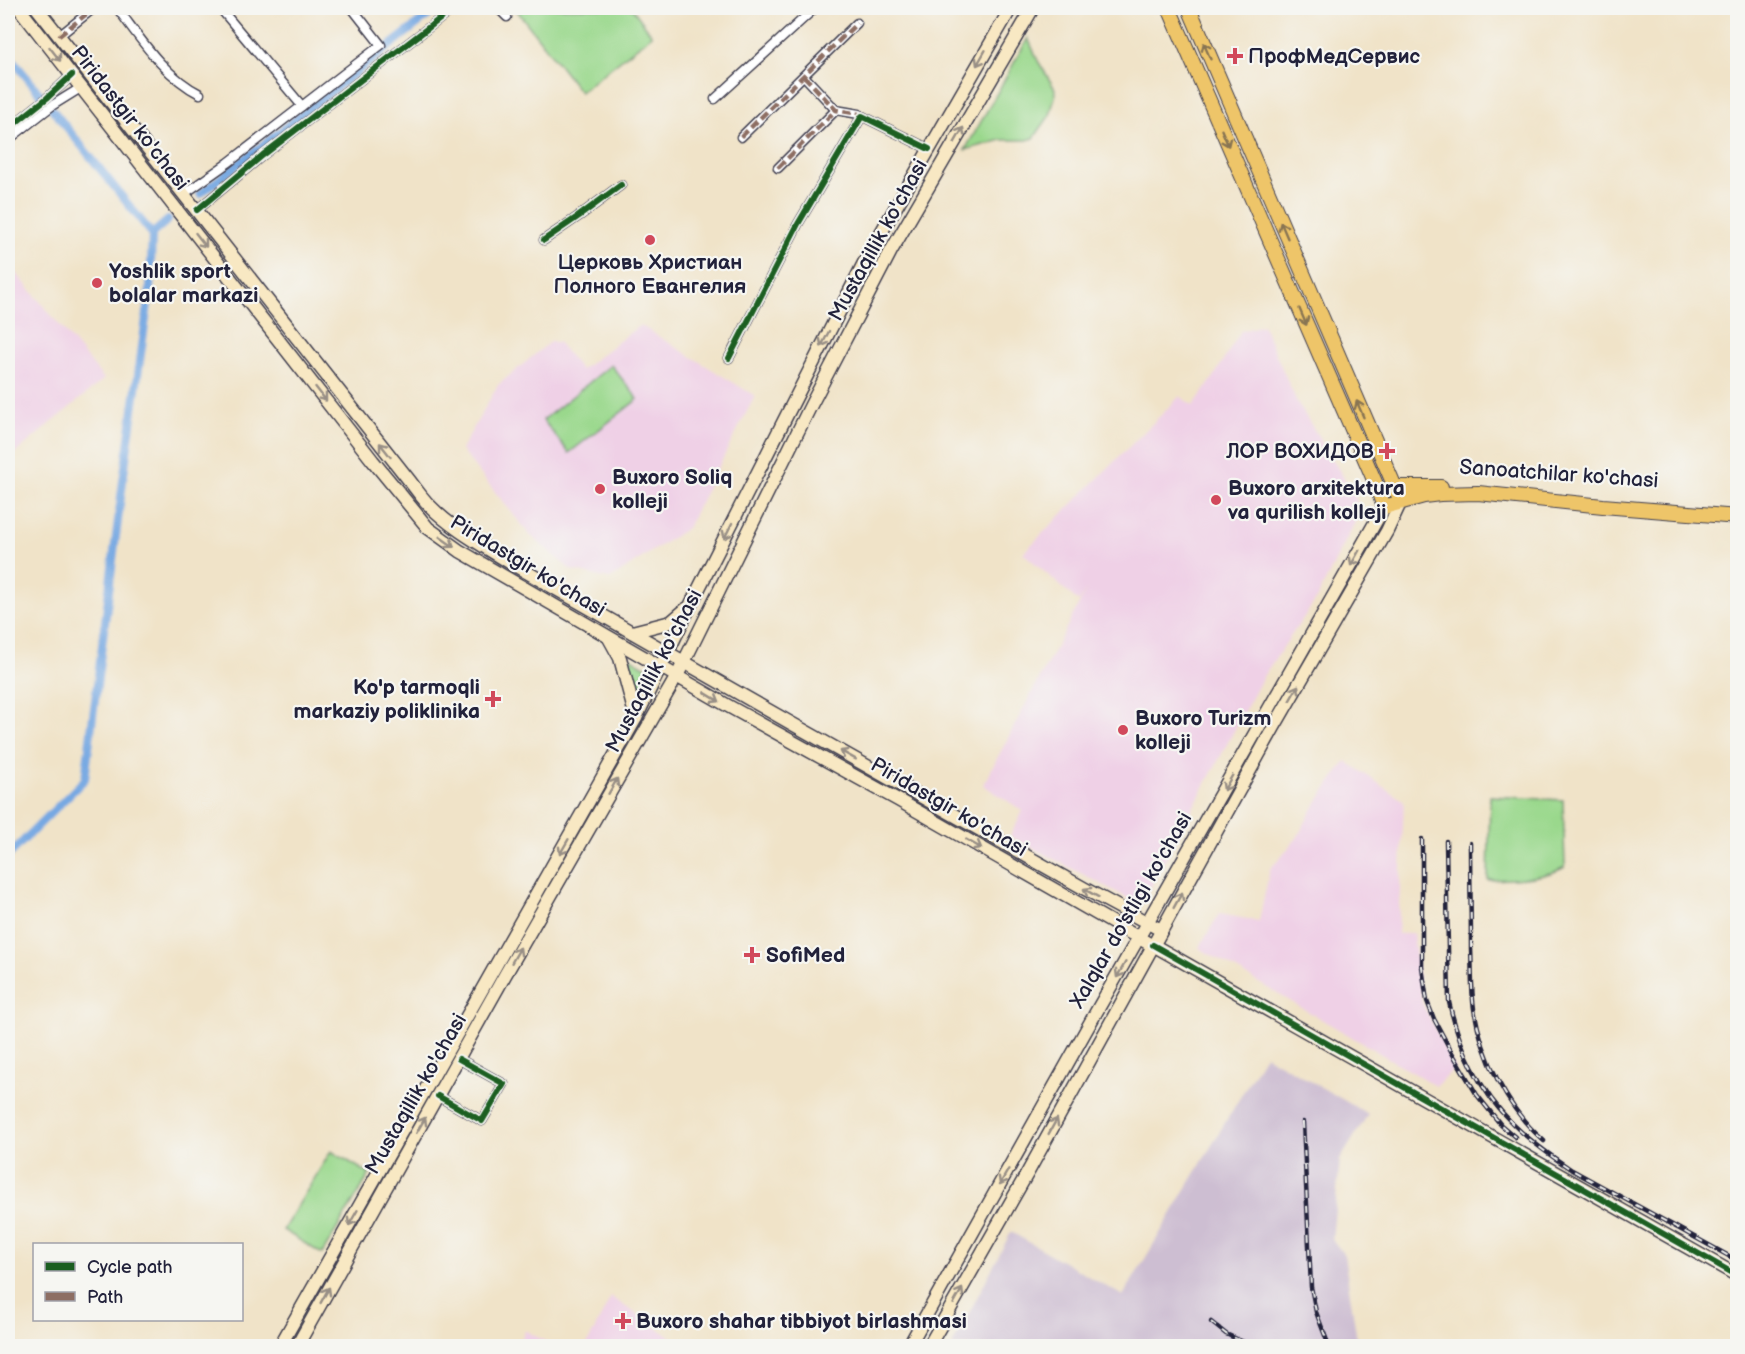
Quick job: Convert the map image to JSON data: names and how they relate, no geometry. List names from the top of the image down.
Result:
{
  "streets": {
    "main road": [
      "Piridastgir ko'chasi",
      "Mustaqillik ko'chasi",
      "Sanoatchilar ko'chasi",
      "Xalqlar do'stligi ko'chasi"
    ]
  },
  "crossings": [
    ["Piridastgir ko'chasi", "Mustaqillik ko'chasi"],
    ["Piridastgir ko'chasi", "Xalqlar do'stligi ko'chasi"],
    ["Sanoatchilar ko'chasi", "Xalqlar do'stligi ko'chasi"]
  ],
  "places": {
    "health": [
      "ПрофМедСервис",
      "ЛОР ВОХИДОВ",
      "Ko'p tarmoqli markaziy poliklinika",
      "SofiMed",
      "Buxoro shahar tibbiyot birlashmasi"
    ],
    "other": [
      "Церковь Христиан Полного Евангелия",
      "Yoshlik sport bolalar markazi",
      "Buxoro Soliq kolleji",
      "Buxoro arxitektura va qurilish kolleji",
      "Buxoro Turizm kolleji"
    ]
  },
  "legend": ["Cycle path", "Path"]
}
